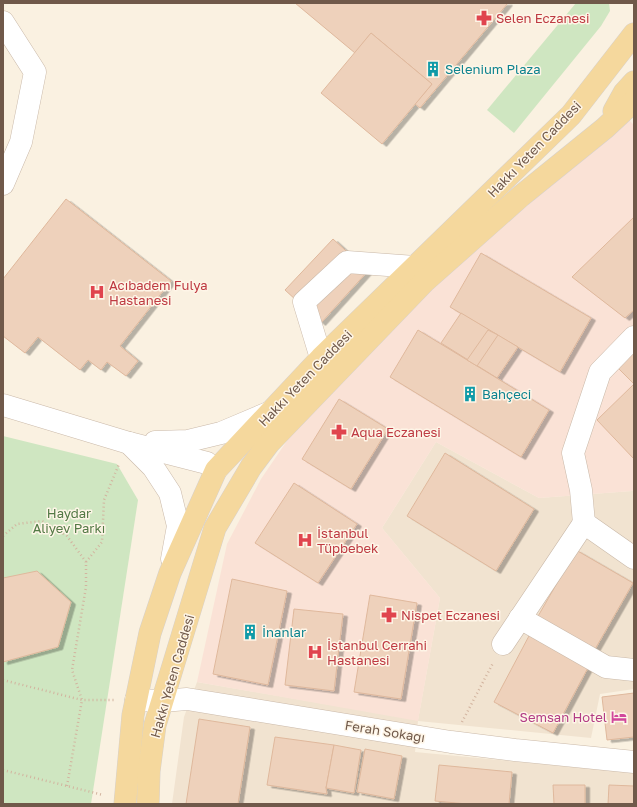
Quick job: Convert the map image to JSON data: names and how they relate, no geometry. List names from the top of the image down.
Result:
{
  "streets": {
    "main road": ["Hakkı Yeten Caddesi"],
    "street": ["Ferah Sokağı"]
  },
  "crossings": [
    ["Hakkı Yeten Caddesi", "Ferah Sokağı"]
  ],
  "parks": ["Haydar Aliyev Parkı"],
  "places": {
    "pharmacy": ["Selen Eczanesi", "Aqua Eczanesi", "Nispet Eczanesi"],
    "building": ["Selenium Plaza", "Bahçeci", "İnanlar"],
    "hospital": ["Acıbadem Fulya Hastanesi", "İstanbul Tüpbebek", "İstanbul Cerrahi Hastanesi"],
    "hotel": ["Semsan Hotel"]
  }
}
